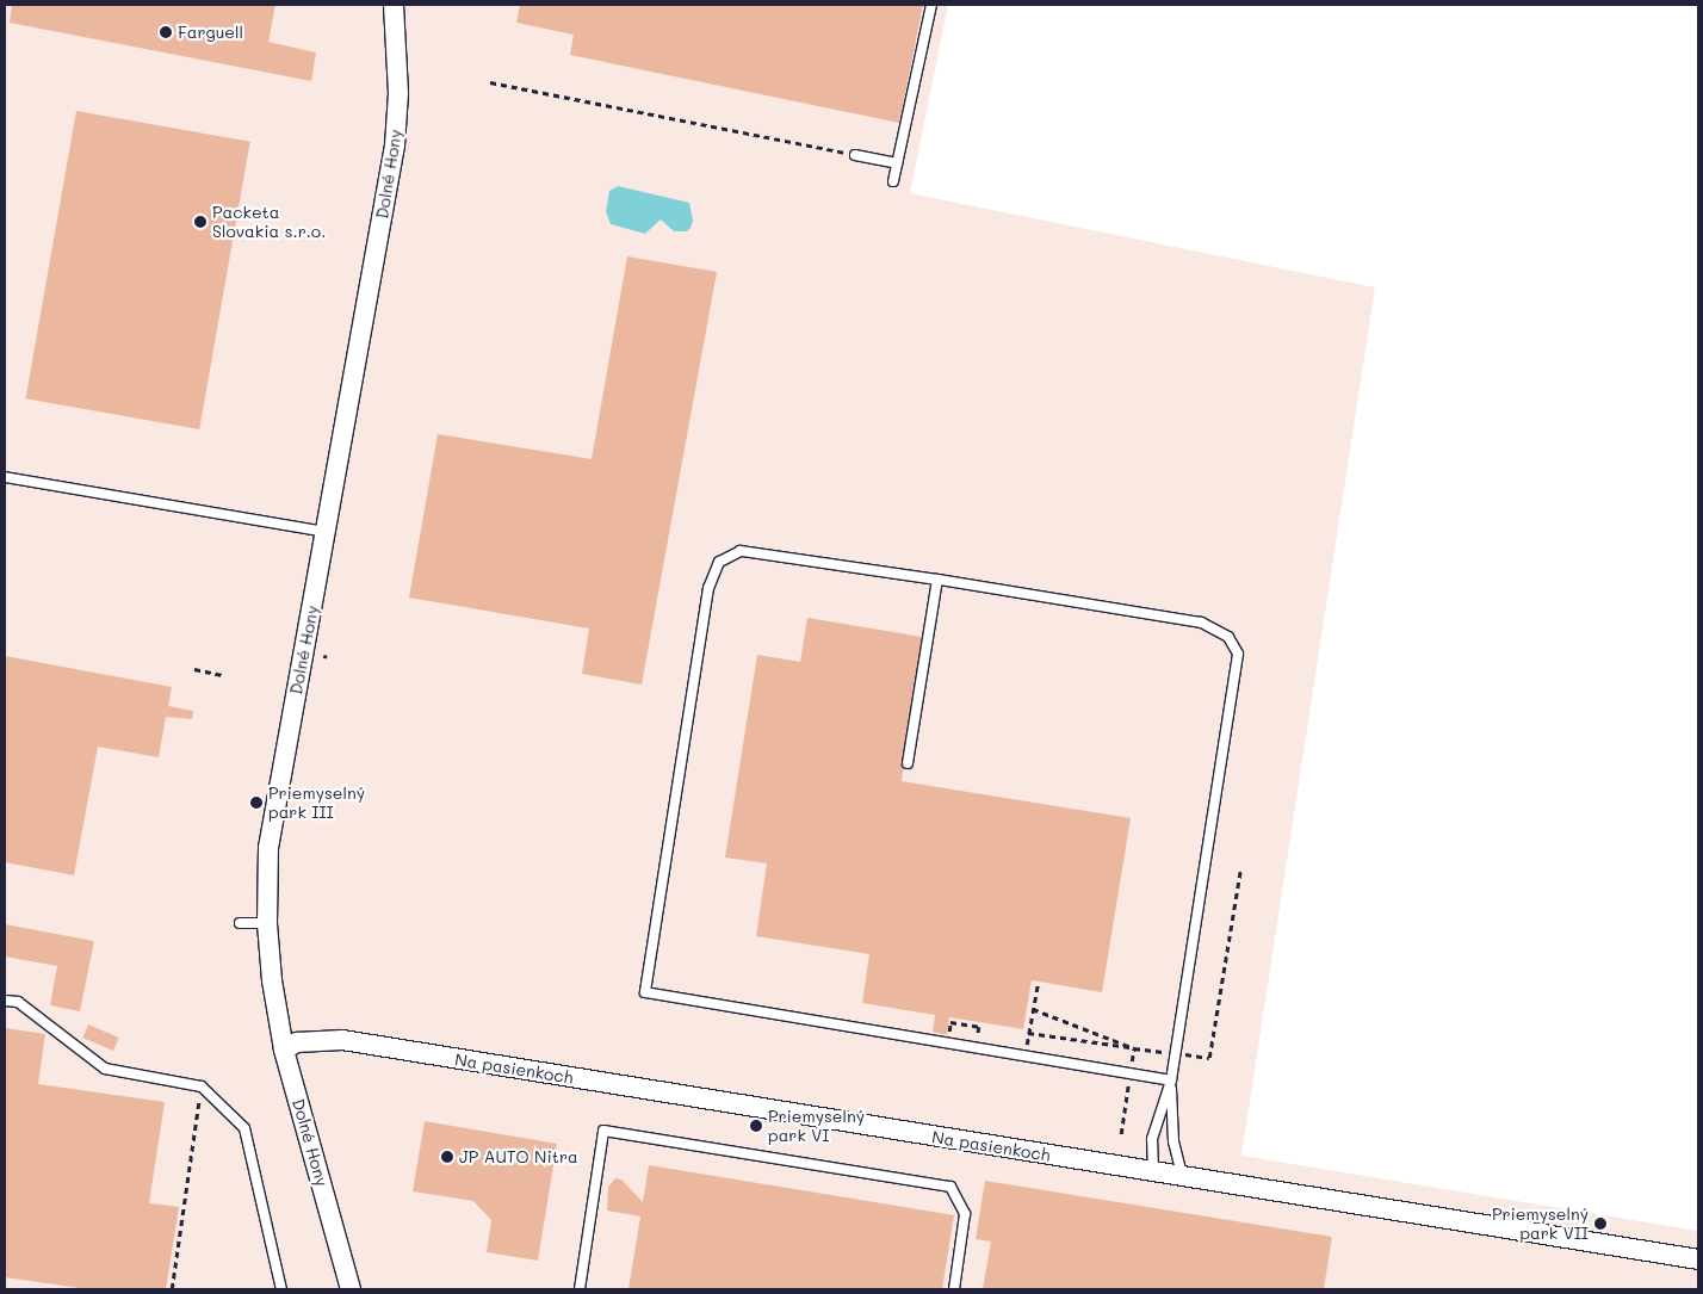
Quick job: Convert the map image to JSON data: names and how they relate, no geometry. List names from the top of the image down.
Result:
{
  "streets": {
    "street": ["Dolné Hony", "Na pasienkoch"]
  },
  "crossings": [
    ["Dolné Hony", "Na pasienkoch"]
  ],
  "places": [
    "Farguell",
    "Packeta Slovakia s.r.o.",
    "Priemyselný park III",
    "Priemyselný park VI",
    "JP AUTO Nitra",
    "Priemyselný park VII"
  ]
}
